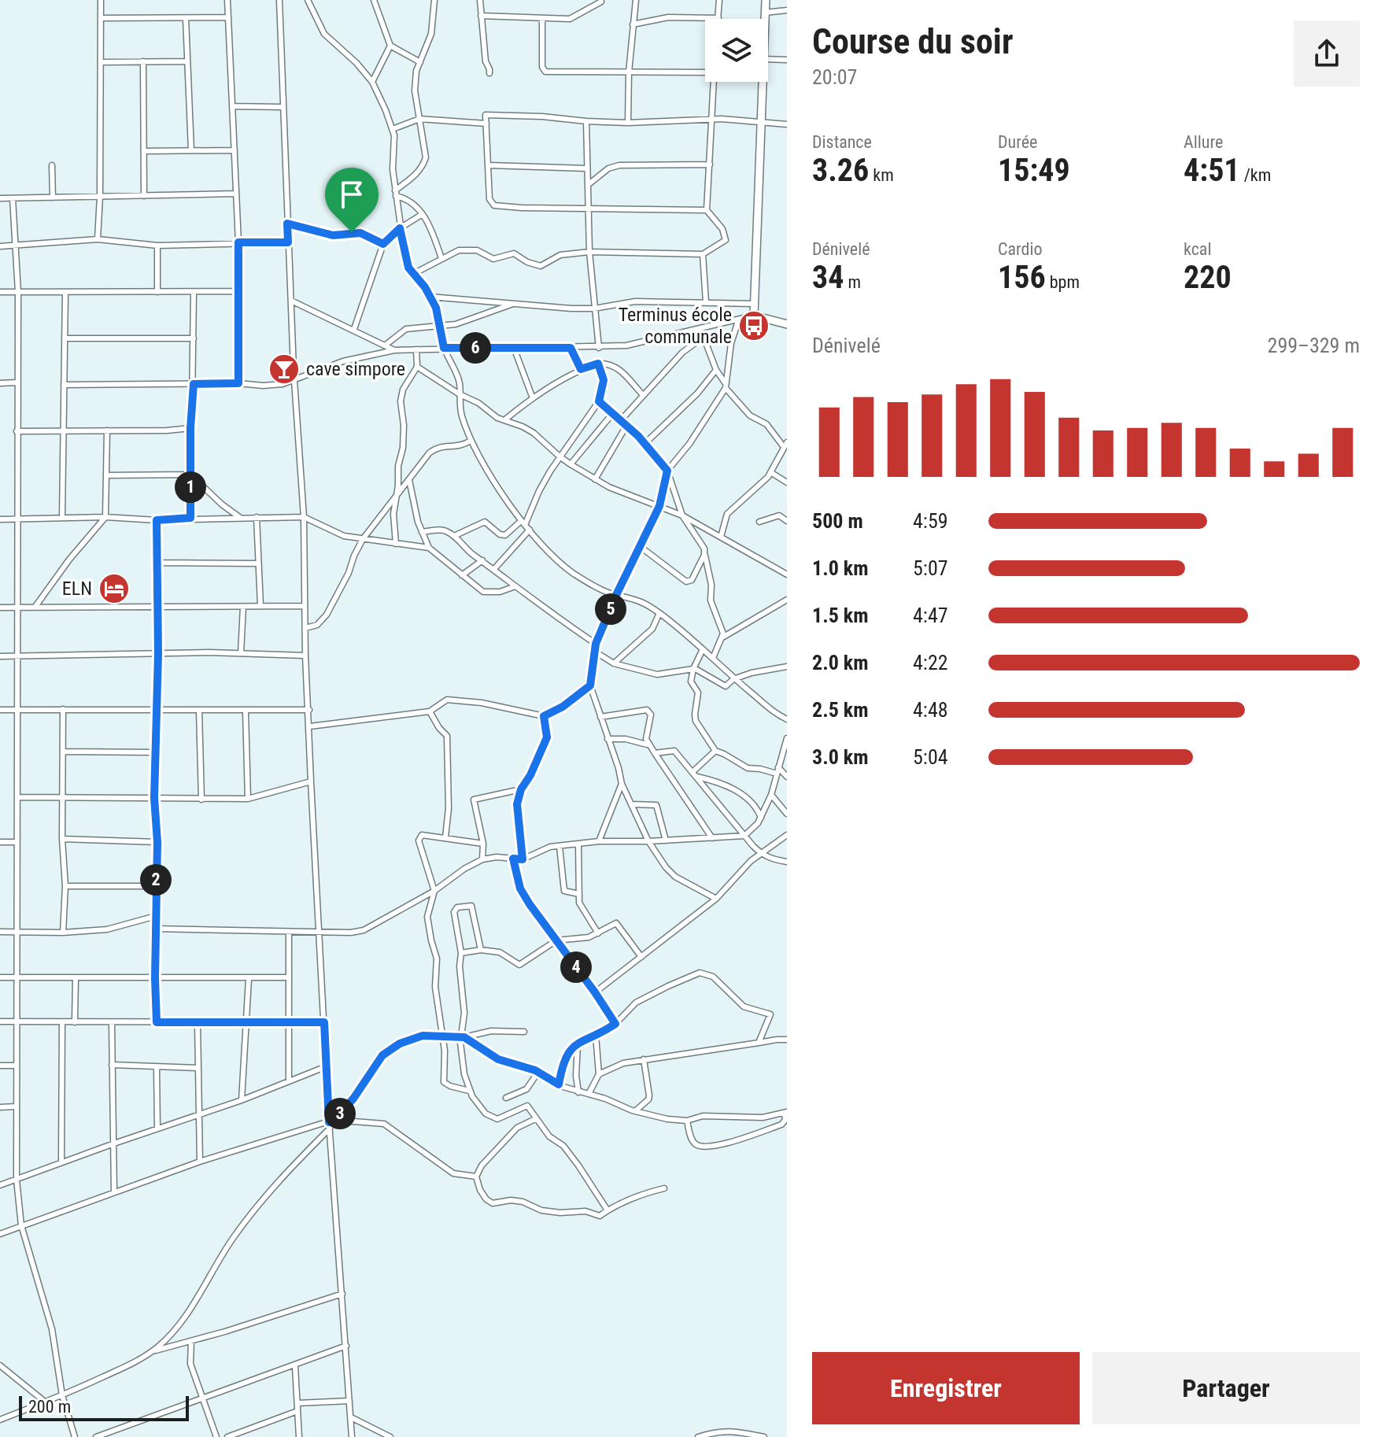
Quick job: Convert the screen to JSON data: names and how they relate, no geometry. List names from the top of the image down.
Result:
{
  "places": {
    "bus stop": ["Terminus école communale"],
    "bar": ["cave simpore"],
    "hotel": ["ELN"]
  },
  "scale_bar": "200 m",
  "page": {
    "heading": ["Course du soir", "20:07"],
    "stats": [
      ["Distance", "3.26 km"],
      ["Durée", "15:49"],
      ["Allure", "4:51 /km"],
      ["Dénivelé", "34 m"],
      ["Cardio", "156 bpm"],
      ["kcal", "220"]
    ],
    "chart": ["Dénivelé", "299–329 m"],
    "pins": [
      "6",
      "1",
      "5",
      "2",
      "4",
      "3"
    ],
    "list": [
      {
        "name": "500 m",
        "note": "4:59"
      },
      {
        "name": "1.0 km",
        "note": "5:07"
      },
      {
        "name": "1.5 km",
        "note": "4:47"
      },
      {
        "name": "2.0 km",
        "note": "4:22"
      },
      {
        "name": "2.5 km",
        "note": "4:48"
      },
      {
        "name": "3.0 km",
        "note": "5:04"
      }
    ],
    "buttons": ["Enregistrer", "Partager"],
    "scale": "200 m"
  }
}
